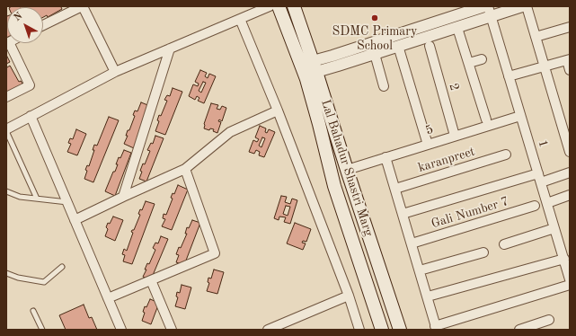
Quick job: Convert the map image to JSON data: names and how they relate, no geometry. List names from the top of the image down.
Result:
{
  "streets": {
    "main road": ["Lal Bahadur Shastri Marg"],
    "street": [
      "2",
      "5",
      "1",
      "karanpreet",
      "Gali Number 7"
    ]
  },
  "crossings": [
    ["2", "5"],
    ["5", "1"],
    ["5", "Lal Bahadur Shastri Marg"]
  ],
  "places": ["SDMC Primary School"],
  "north": "top left"
}
